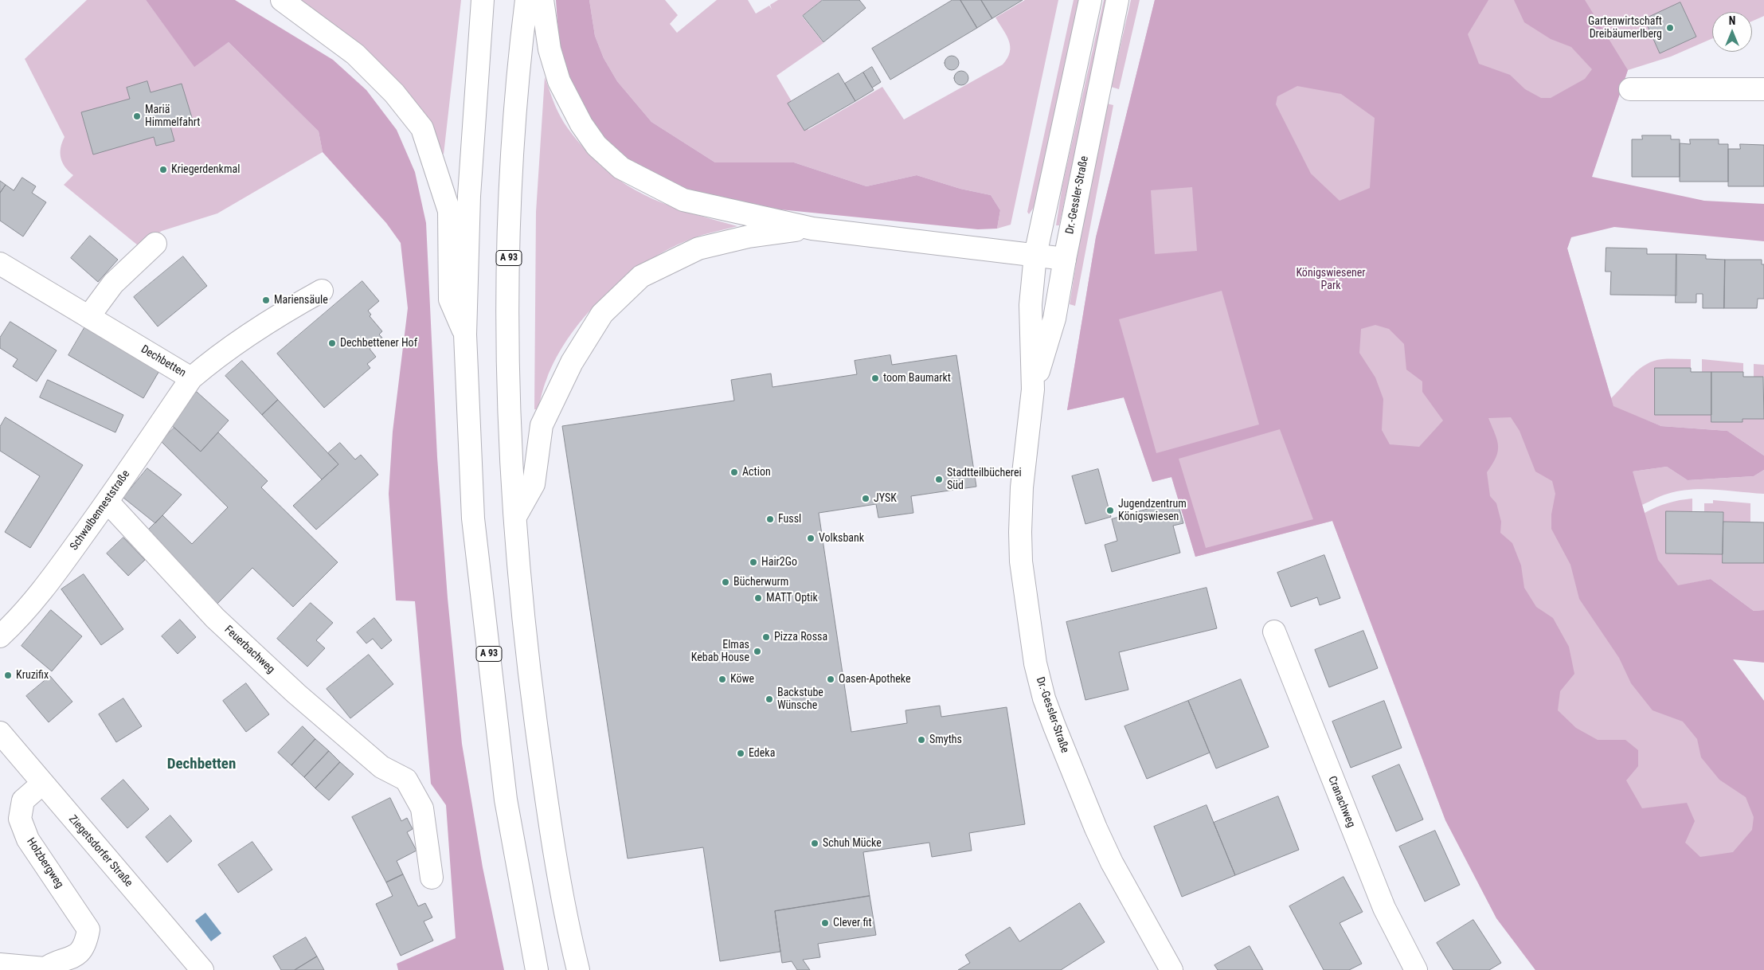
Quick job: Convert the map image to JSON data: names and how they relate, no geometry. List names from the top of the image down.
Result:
{
  "streets": {
    "main road": [
      "Dr.-Gessler-Straße",
      "A 93",
      "Dechbetten",
      "Schwalbenneststraße",
      "Feuerbachweg",
      "Cranachweg",
      "Ziegetsdorfer Straße",
      "Holzbergweg"
    ]
  },
  "crossings": [
    ["Dechbetten", "Schwalbenneststraße"],
    ["Schwalbenneststraße", "Feuerbachweg"],
    ["Ziegetsdorfer Straße", "Holzbergweg"]
  ],
  "districts": ["Dechbetten"],
  "parks": ["Königswiesener Park"],
  "places": [
    "Gartenwirtschaft Dreibäumerlberg",
    "Mariä Himmelfahrt",
    "Kriegerdenkmal",
    "Mariensäule",
    "Dechbettener Hof",
    "toom Baumarkt",
    "Action",
    "Stadtteilbücherei Süd",
    "JYSK",
    "Jugendzentrum Königswiesen",
    "Fussl",
    "Volksbank",
    "Hair2Go",
    "Bücherwurm",
    "MATT Optik",
    "Pizza Rossa",
    "Elmas Kebab House",
    "Kruzifix",
    "Köwe",
    "Oasen-Apotheke",
    "Backstube Wünsche",
    "Smyths",
    "Edeka",
    "Schuh Mücke",
    "Clever fit"
  ],
  "north": "top"
}
